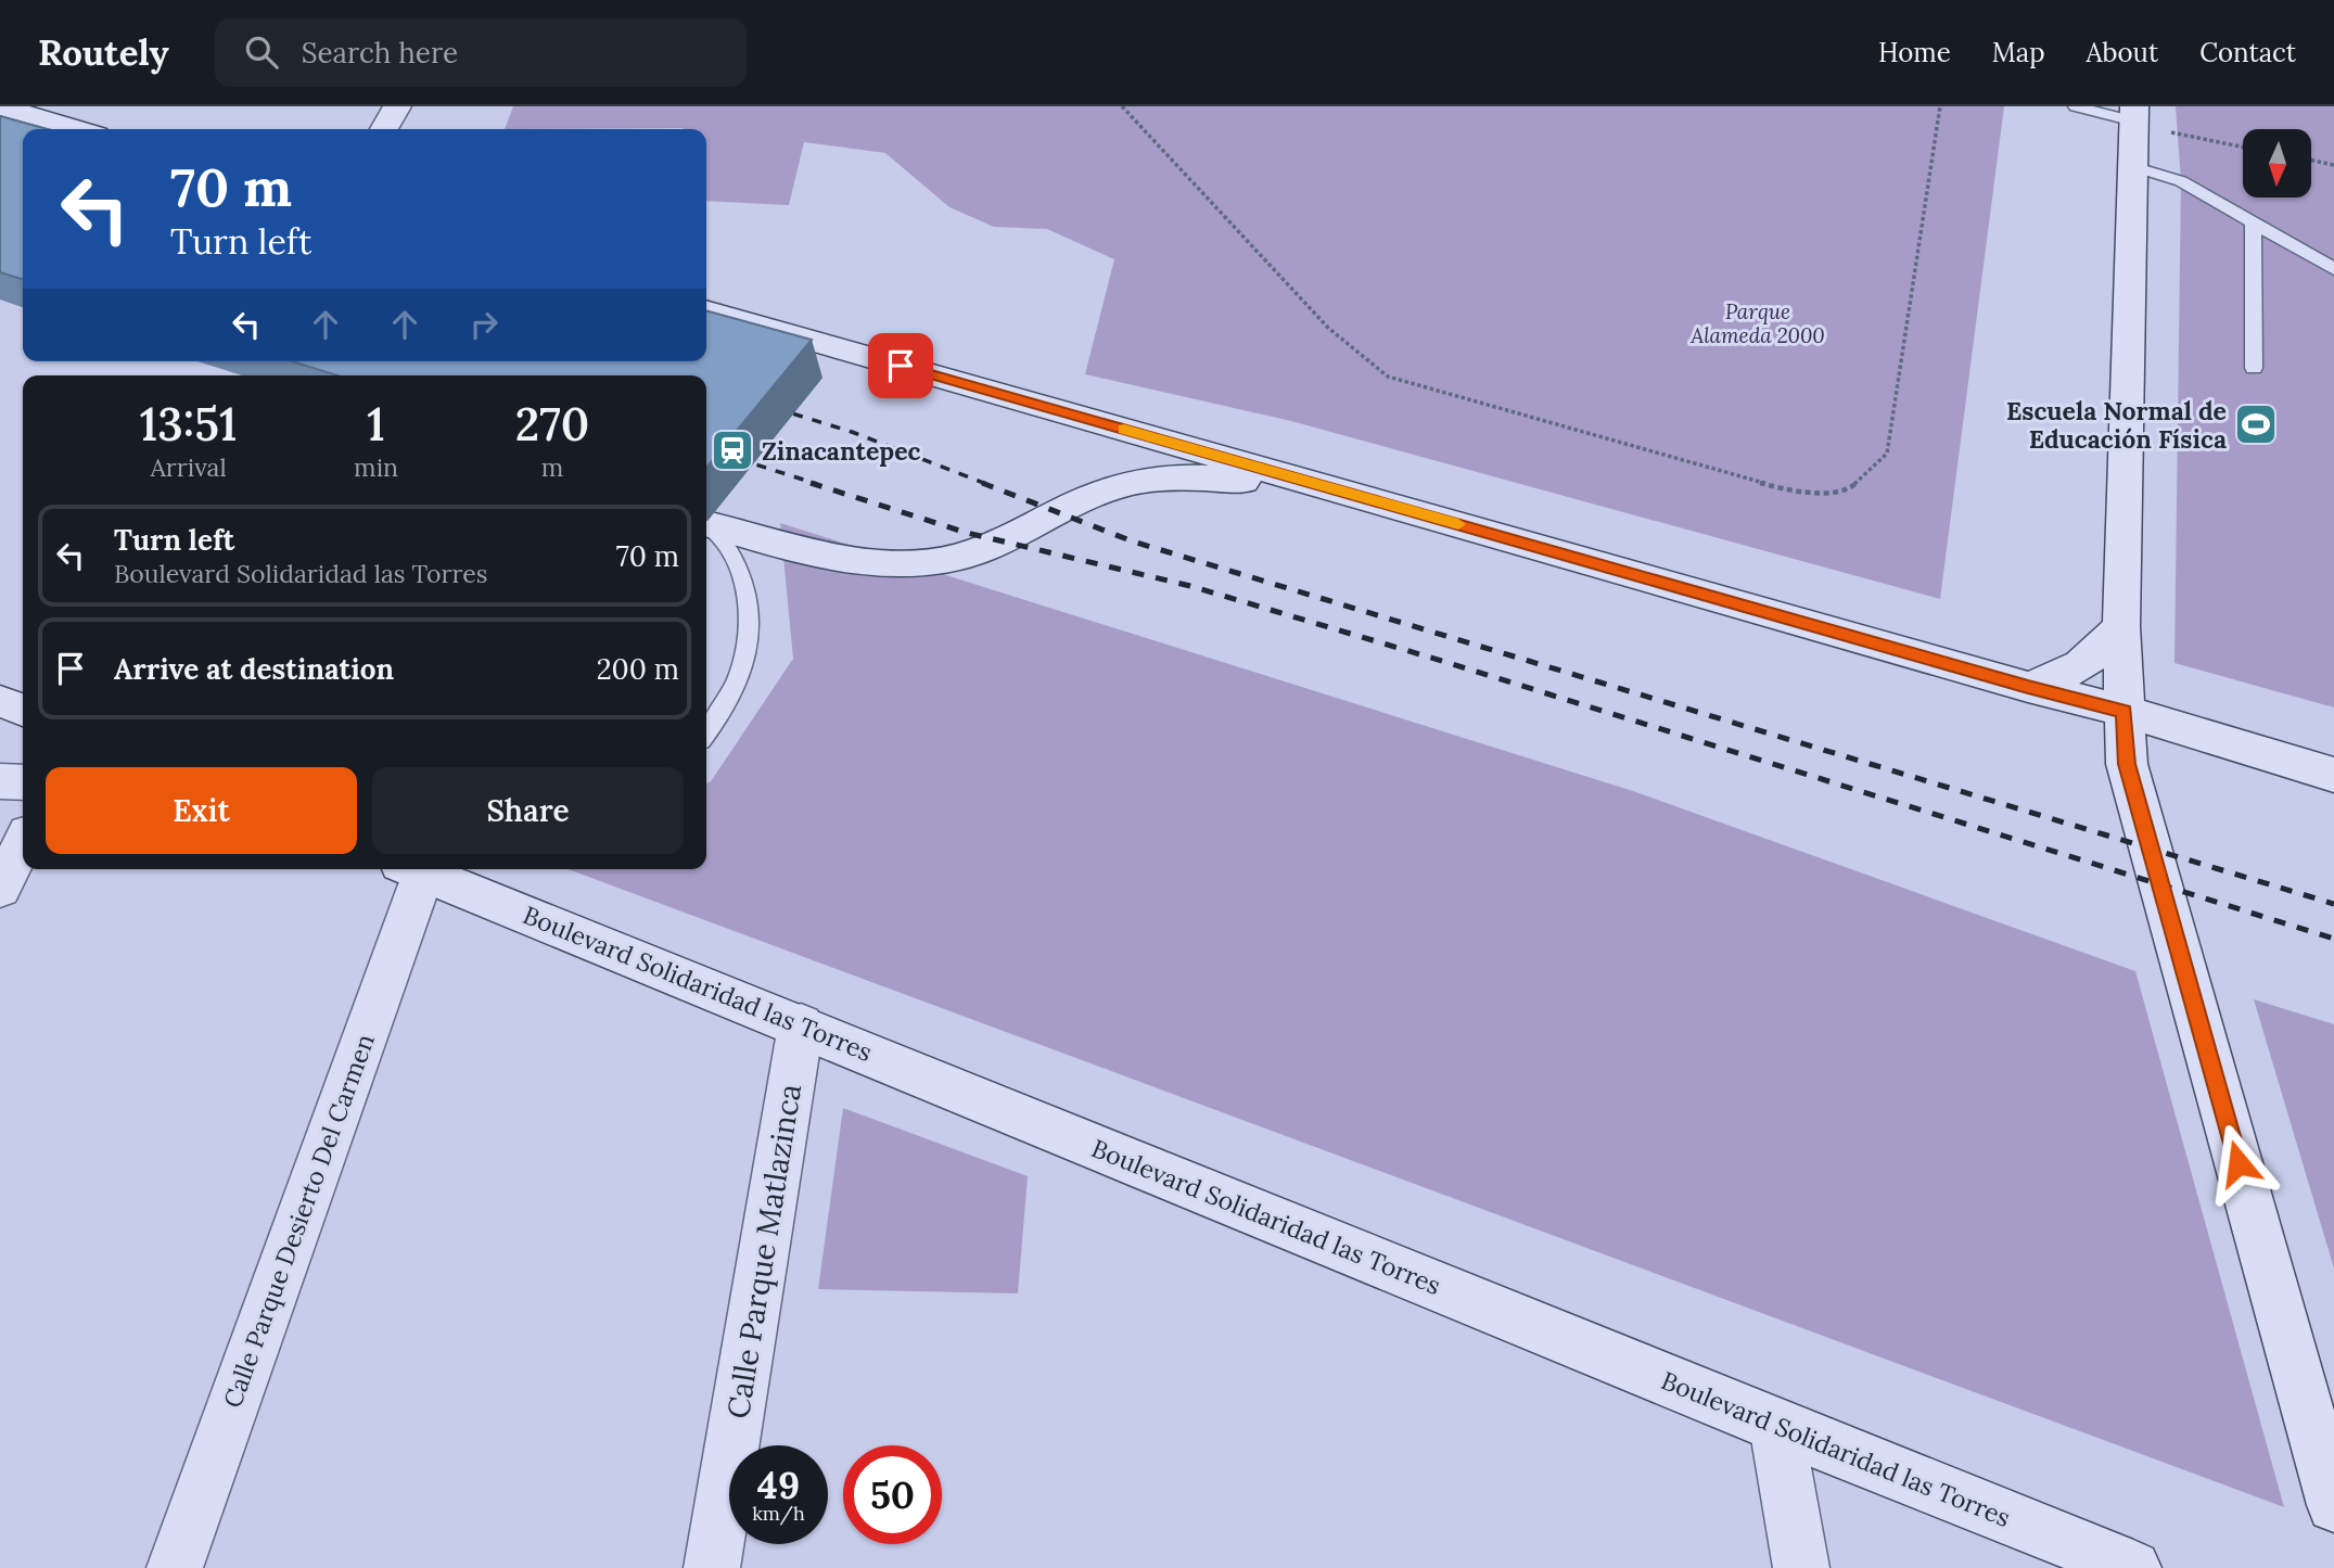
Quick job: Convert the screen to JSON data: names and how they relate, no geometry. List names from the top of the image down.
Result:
{
  "streets": {
    "main road": ["Boulevard Solidaridad las Torres", "Calle Parque Desierto Del Carmen", "Calle Parque Matlazinca"]
  },
  "crossings": [
    ["Boulevard Solidaridad las Torres", "Calle Parque Matlazinca"]
  ],
  "parks": ["Parque Alameda 2000"],
  "places": {
    "sports": ["Escuela Normal de Educación Física"],
    "station": ["Zinacantepec"]
  },
  "north": "bottom",
  "page": {
    "header": "Routely",
    "search": "Search here",
    "nav": [
      "Home",
      "Map",
      "About",
      "Contact"
    ],
    "turn": ["70 m", "Turn left"],
    "eta": [
      "13:51",
      "Arrival",
      "1",
      "min",
      "270",
      "m"
    ],
    "list": [
      {
        "name": "Turn left",
        "note": "Boulevard Solidaridad las Torres",
        "value": "70 m"
      },
      {
        "name": "Arrive at destination",
        "value": "200 m"
      }
    ],
    "buttons": ["Exit", "Share"],
    "speed": "49 km/h",
    "limit": "50"
  }
}
